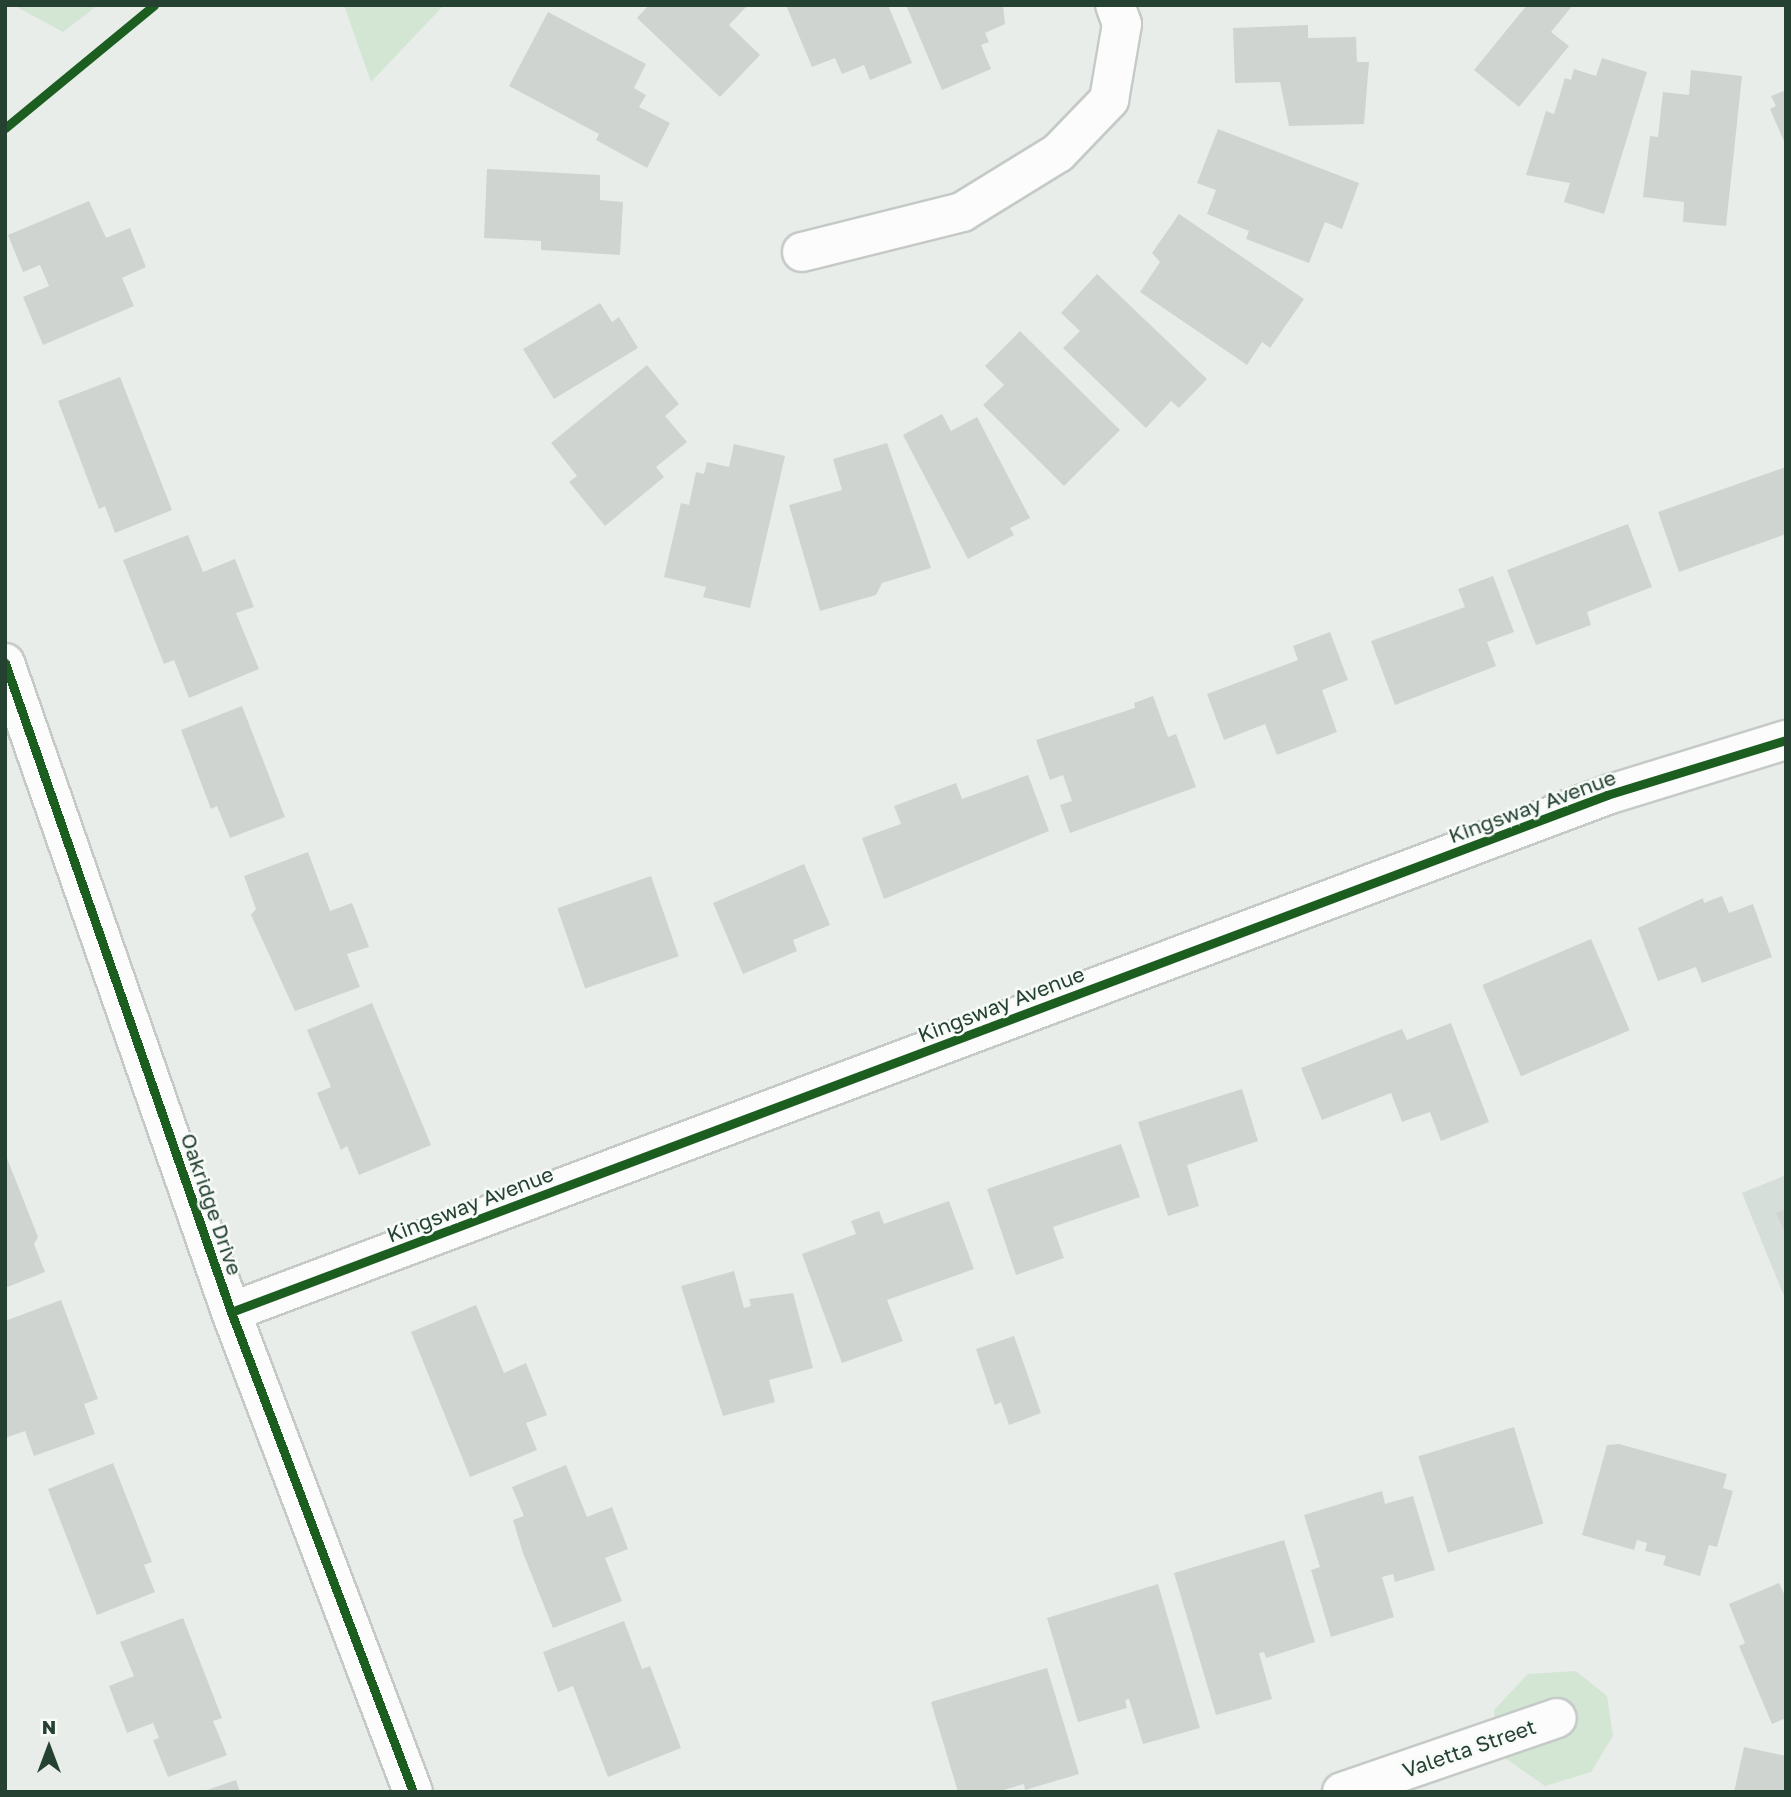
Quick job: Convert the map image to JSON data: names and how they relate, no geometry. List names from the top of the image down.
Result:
{
  "streets": {
    "street": ["Kingsway Avenue", "Oakridge Drive", "Valetta Street"]
  },
  "crossings": [
    ["Kingsway Avenue", "Oakridge Drive"]
  ],
  "north": "top"
}
